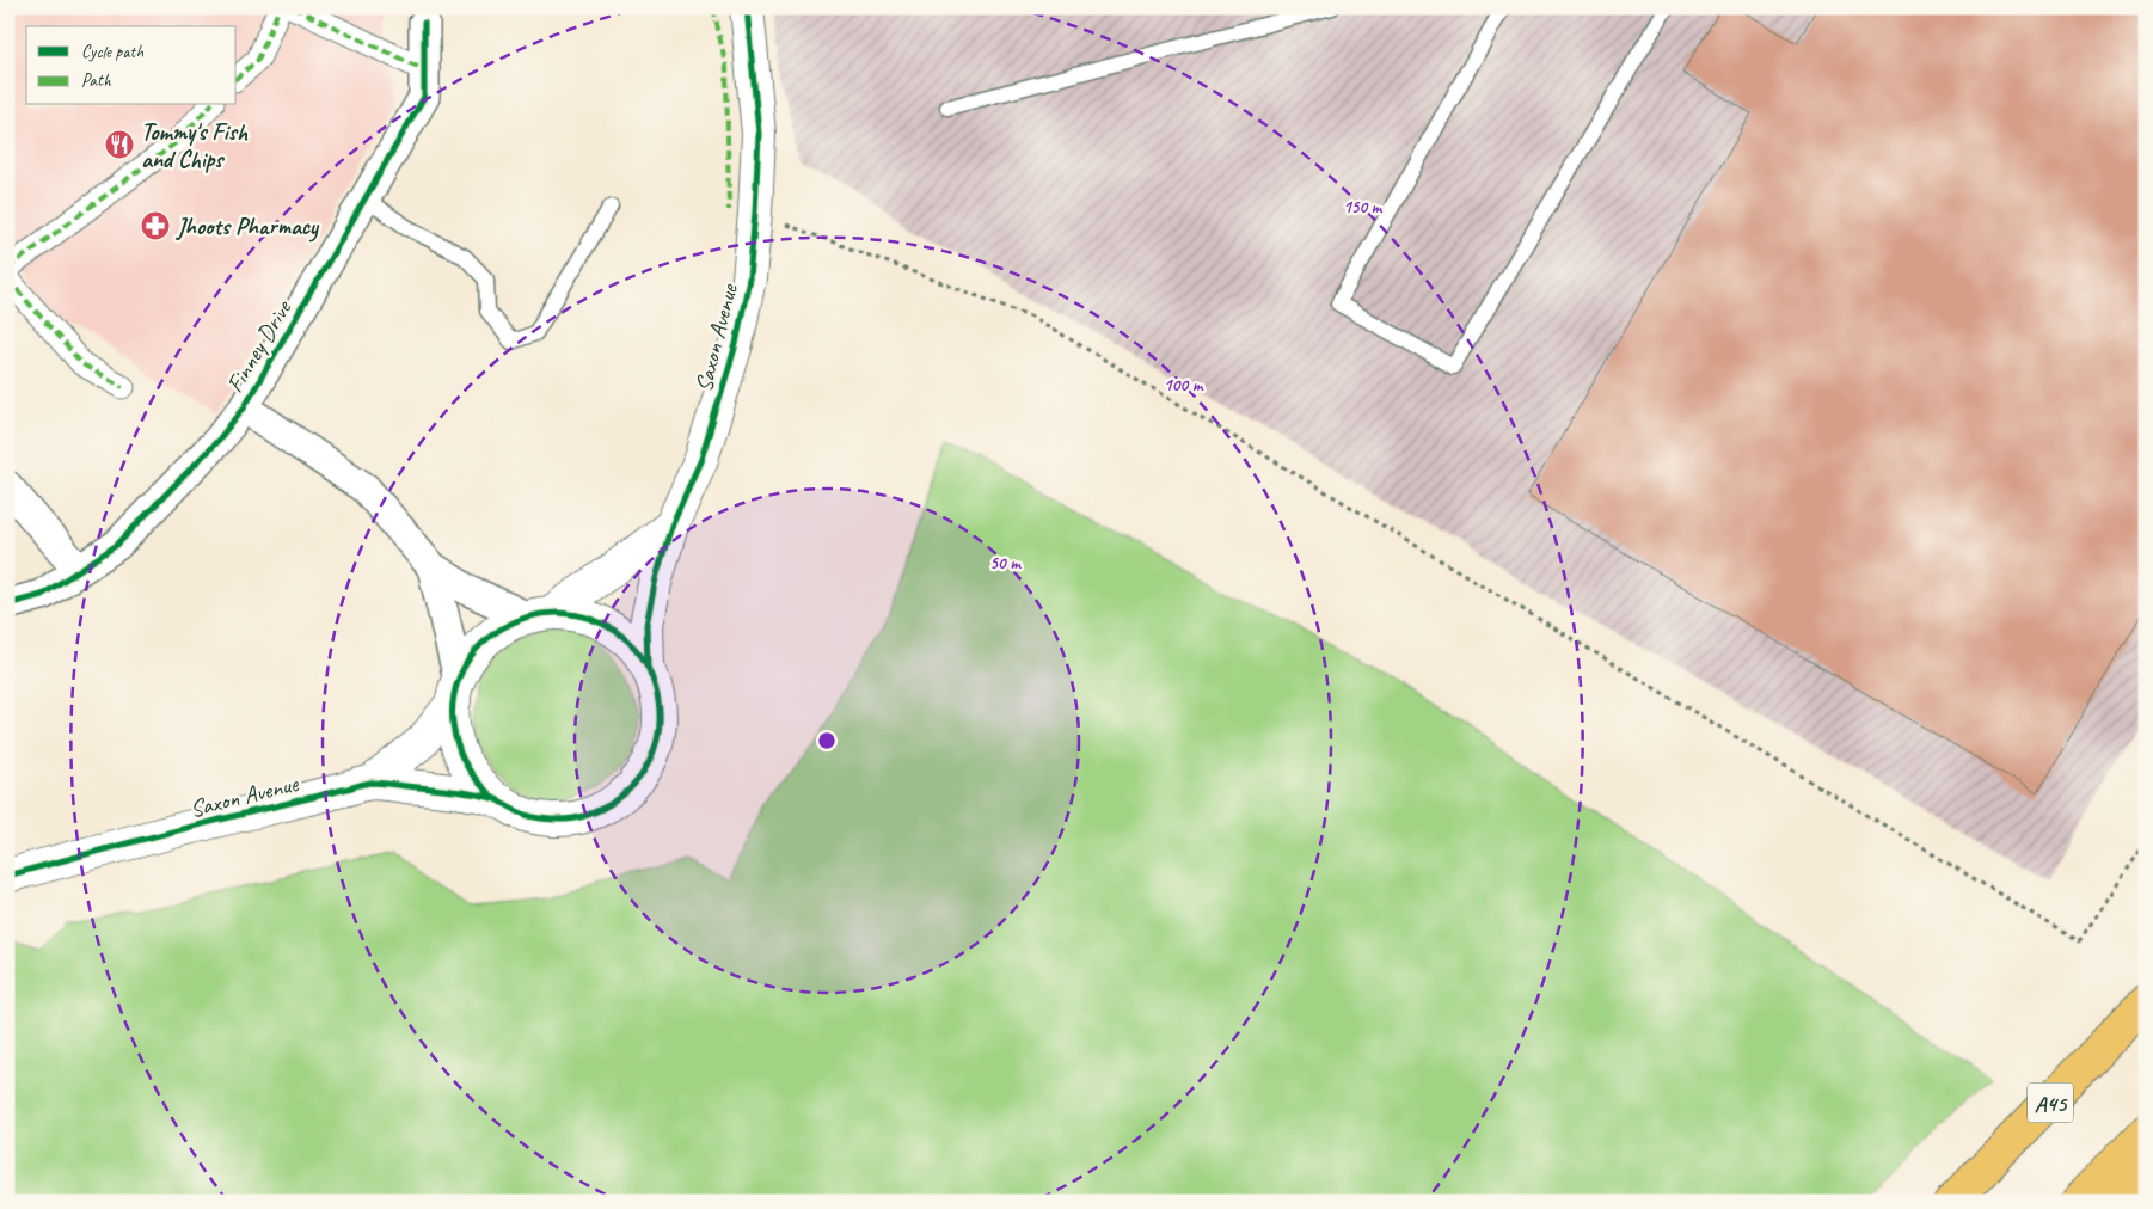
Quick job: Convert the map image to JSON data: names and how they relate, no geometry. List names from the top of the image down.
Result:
{
  "streets": {
    "highway": ["A45"],
    "street": ["Saxon Avenue", "Finney Drive"]
  },
  "crossings": [
    ["Saxon Avenue", "Finney Drive"]
  ],
  "places": {
    "restaurant": ["Tommy's Fish and Chips"],
    "pharmacy": ["Jhoots Pharmacy"]
  },
  "legend": ["Cycle path", "Path"],
  "rings": ["150 m", "100 m", "50 m"]
}
